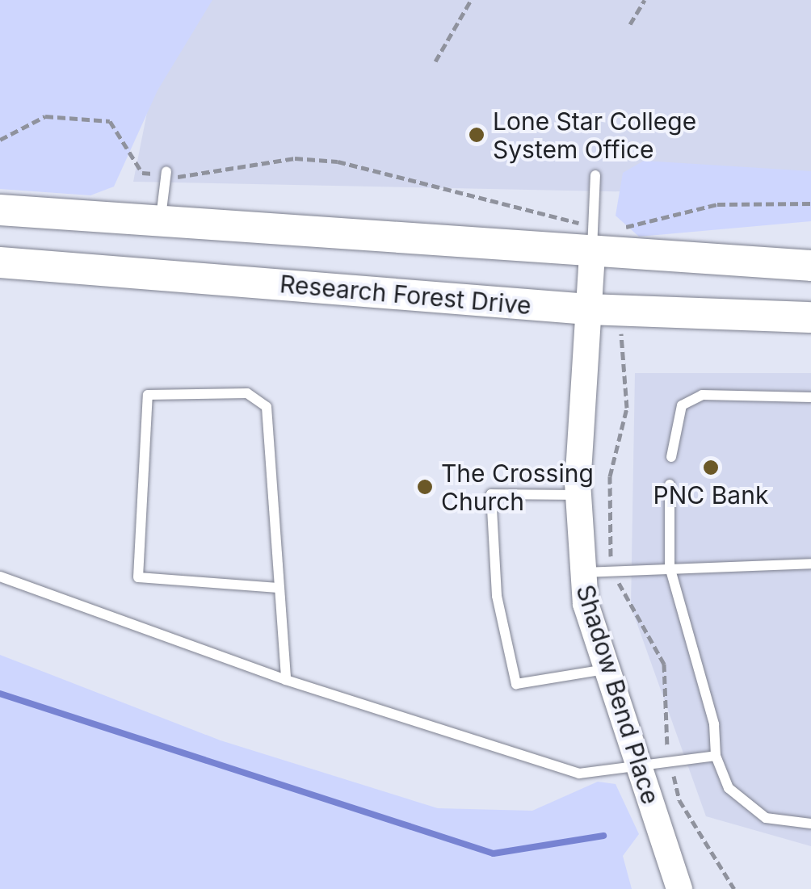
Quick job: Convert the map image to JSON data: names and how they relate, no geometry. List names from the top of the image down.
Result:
{
  "streets": {
    "main road": ["Research Forest Drive"],
    "street": ["Shadow Bend Place"]
  },
  "crossings": [
    ["Research Forest Drive", "Shadow Bend Place"]
  ],
  "places": ["Lone Star College System Office", "PNC Bank", "The Crossing Church"]
}
